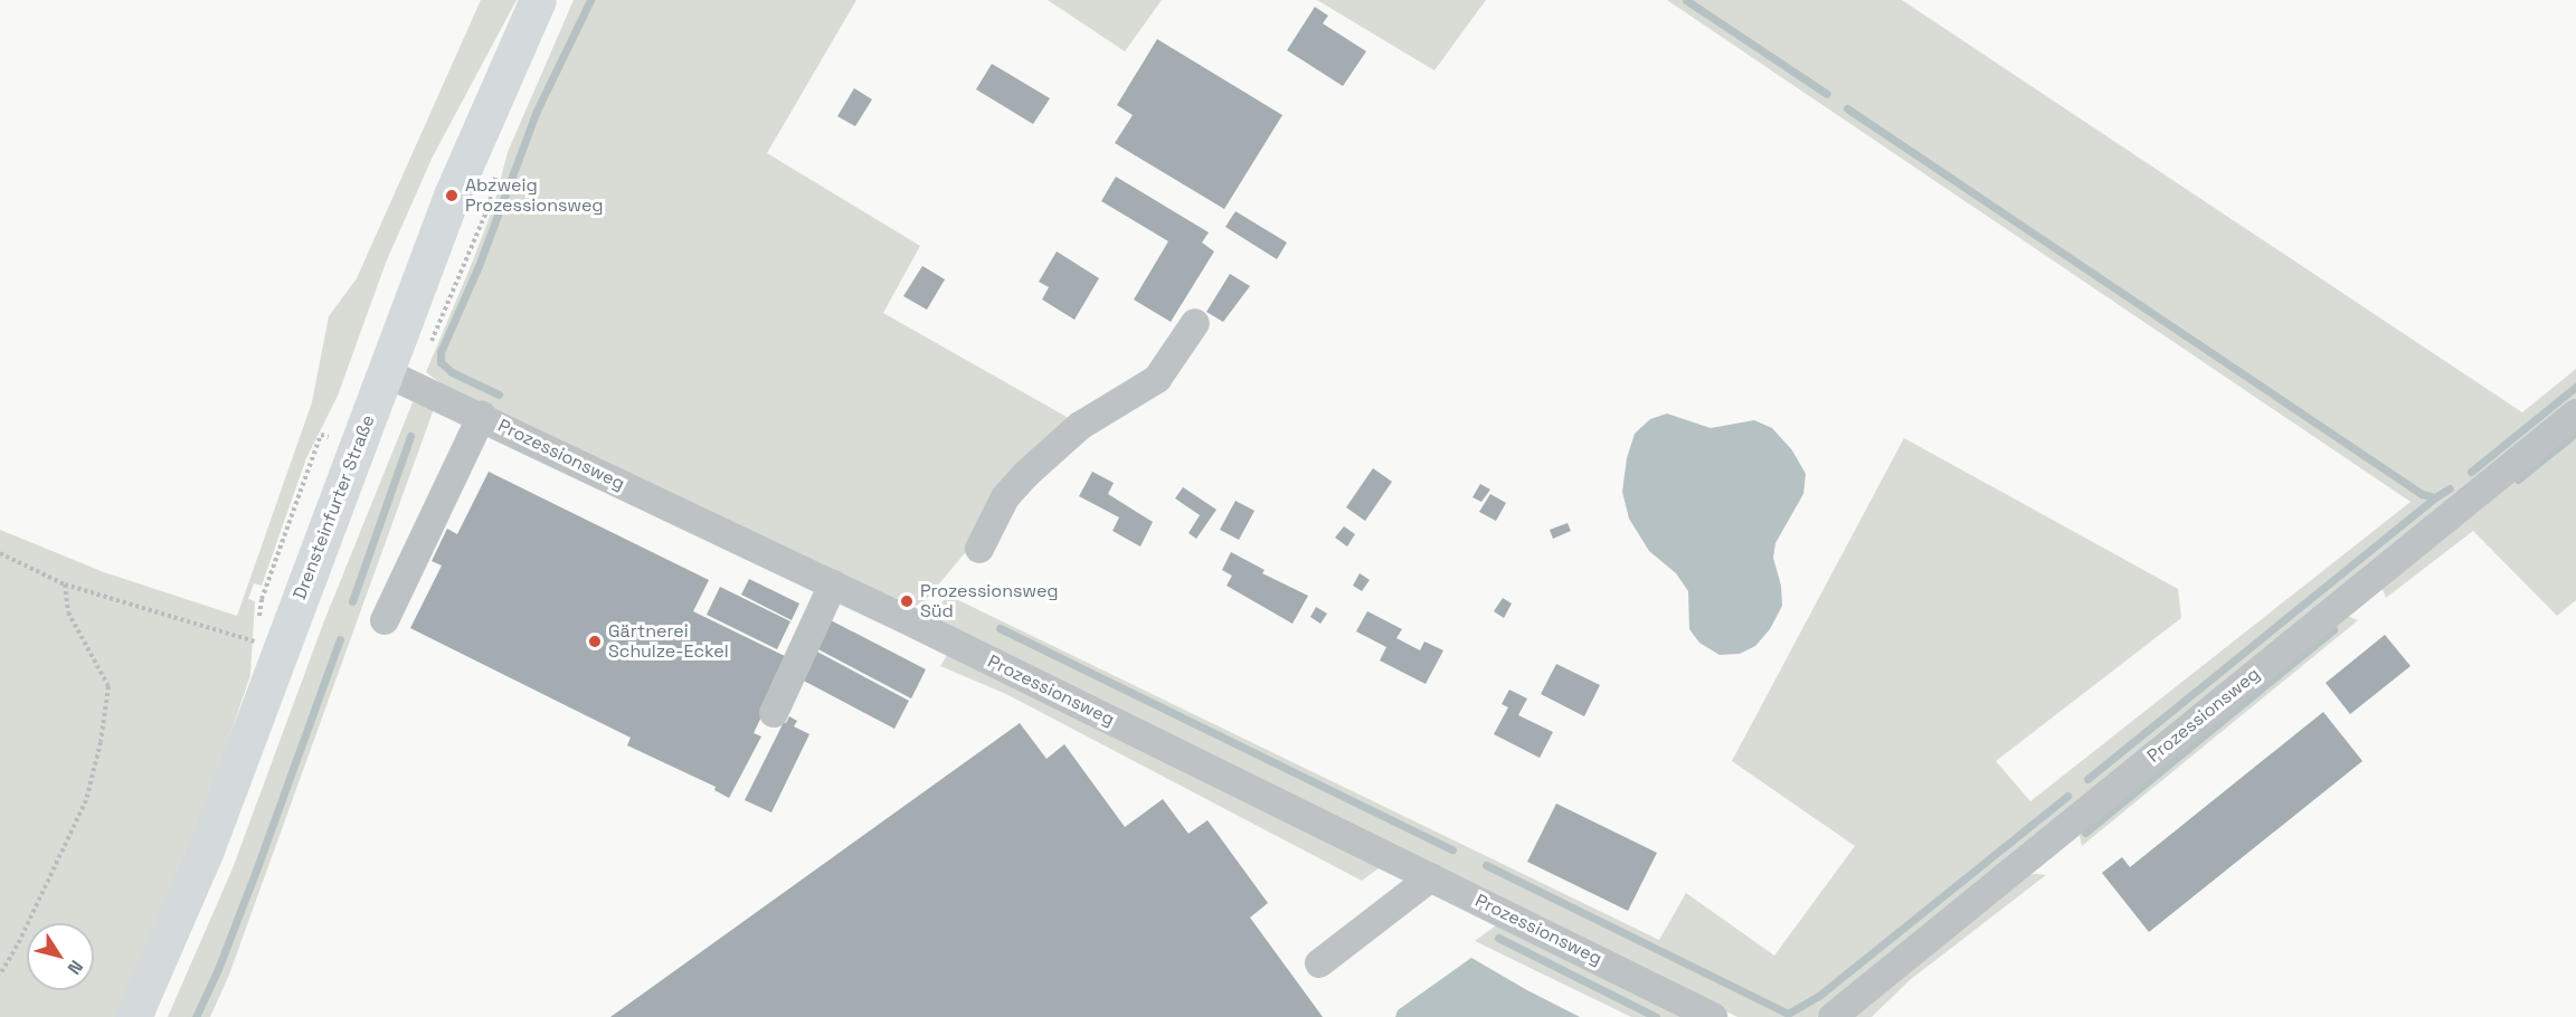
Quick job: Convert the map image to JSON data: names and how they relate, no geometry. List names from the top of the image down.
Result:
{
  "streets": {
    "main road": ["Drensteinfurter Straße"],
    "street": ["Prozessionsweg"]
  },
  "crossings": [
    ["Prozessionsweg", "Drensteinfurter Straße"]
  ],
  "places": ["Abzweig Prozessionsweg", "Prozessionsweg Süd", "Gärtnerei Schulze-Eckel"],
  "north": "bottom right"
}
